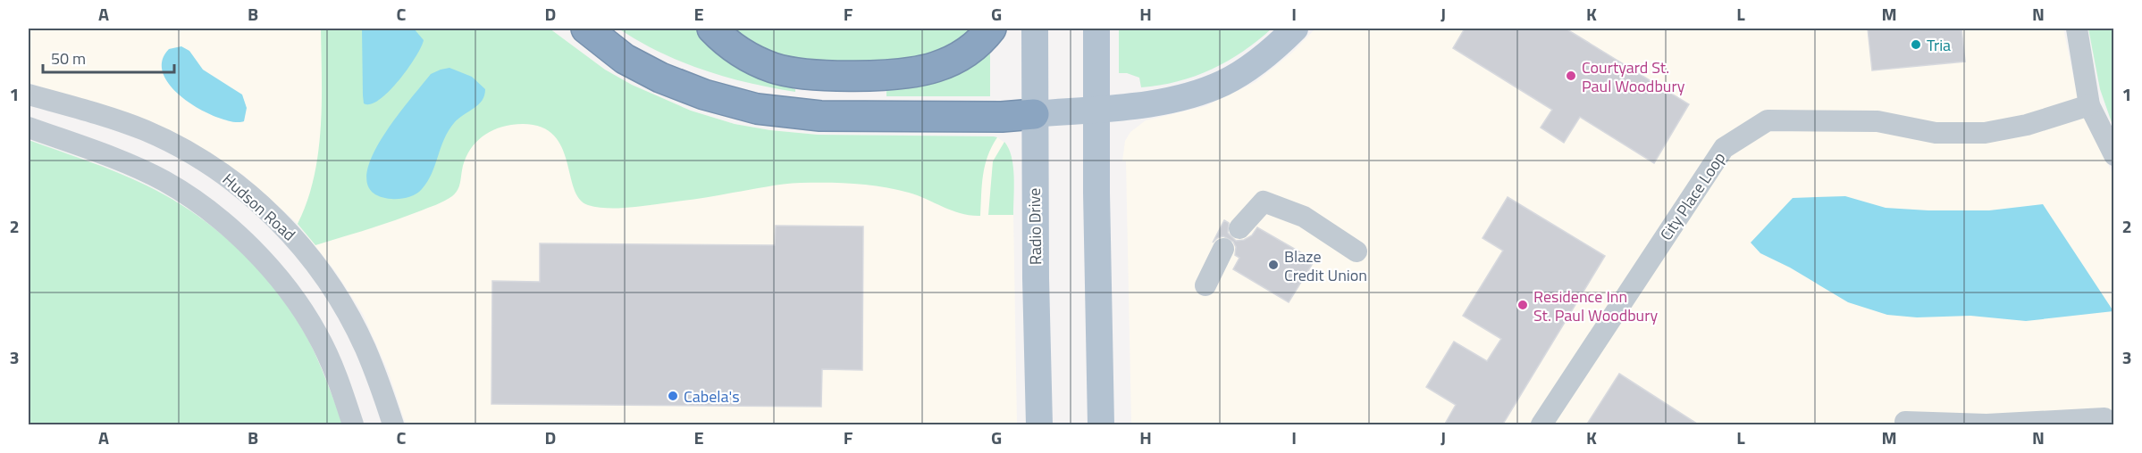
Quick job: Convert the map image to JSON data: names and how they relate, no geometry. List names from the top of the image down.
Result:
{
  "streets": {
    "main road": ["Radio Drive"],
    "street": ["City Place Loop", "Hudson Road"]
  },
  "places": [
    "Tria",
    "Courtyard St. Paul Woodbury",
    "Blaze Credit Union",
    "Residence Inn St. Paul Woodbury",
    "Cabela's"
  ],
  "scale_bar": "50 m",
  "grid": {
    "columns": [
      "A",
      "B",
      "C",
      "D",
      "E",
      "F",
      "G",
      "H",
      "I",
      "J",
      "K",
      "L",
      "M",
      "N"
    ],
    "rows": ["1", "2", "3"]
  }
}
